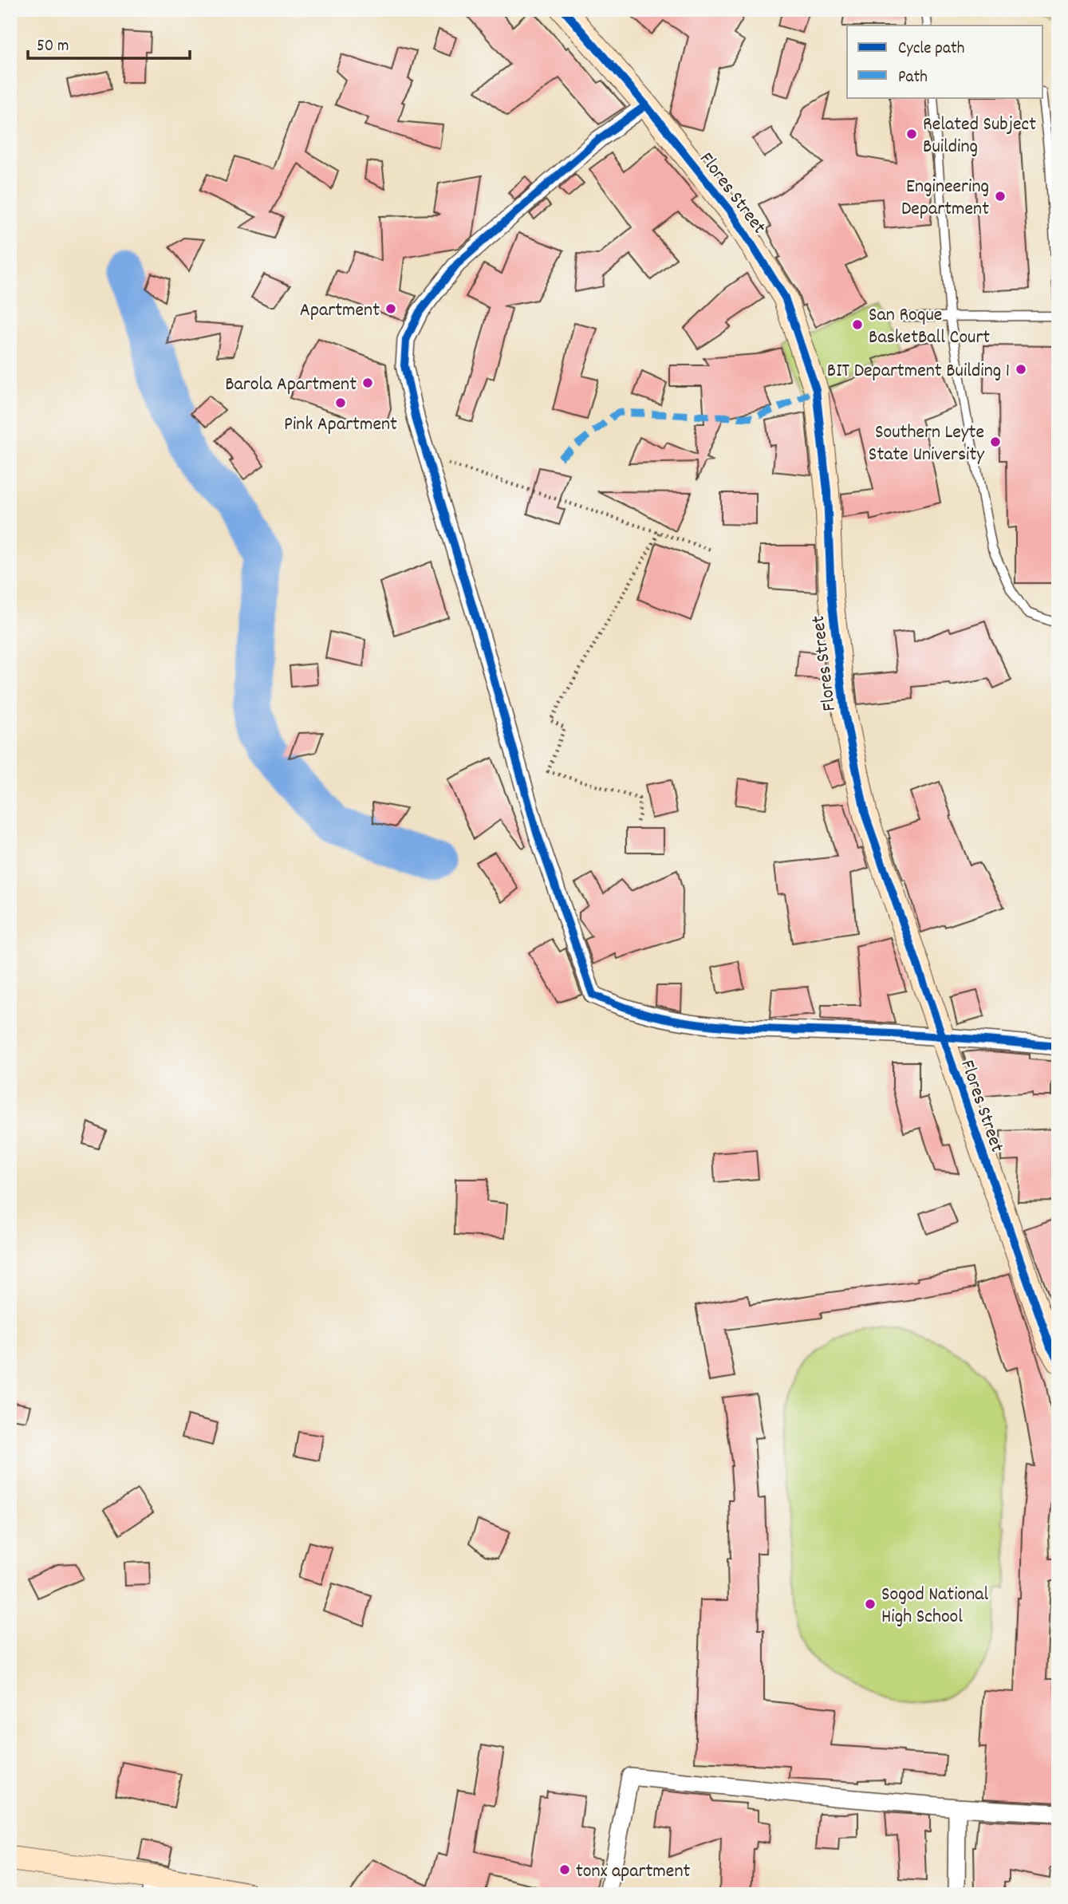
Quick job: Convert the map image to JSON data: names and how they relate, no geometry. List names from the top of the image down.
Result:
{
  "streets": {
    "street": ["Flores Street"]
  },
  "places": [
    "Related Subject Building",
    "Engineering Department",
    "Apartment",
    "San Roque BasketBall Court",
    "BIT Department Building 1",
    "Barola Apartment",
    "Pink Apartment",
    "Southern Leyte State University",
    "Sogod National High School",
    "tonx apartment"
  ],
  "legend": ["Cycle path", "Path"],
  "scale_bar": "50 m"
}
